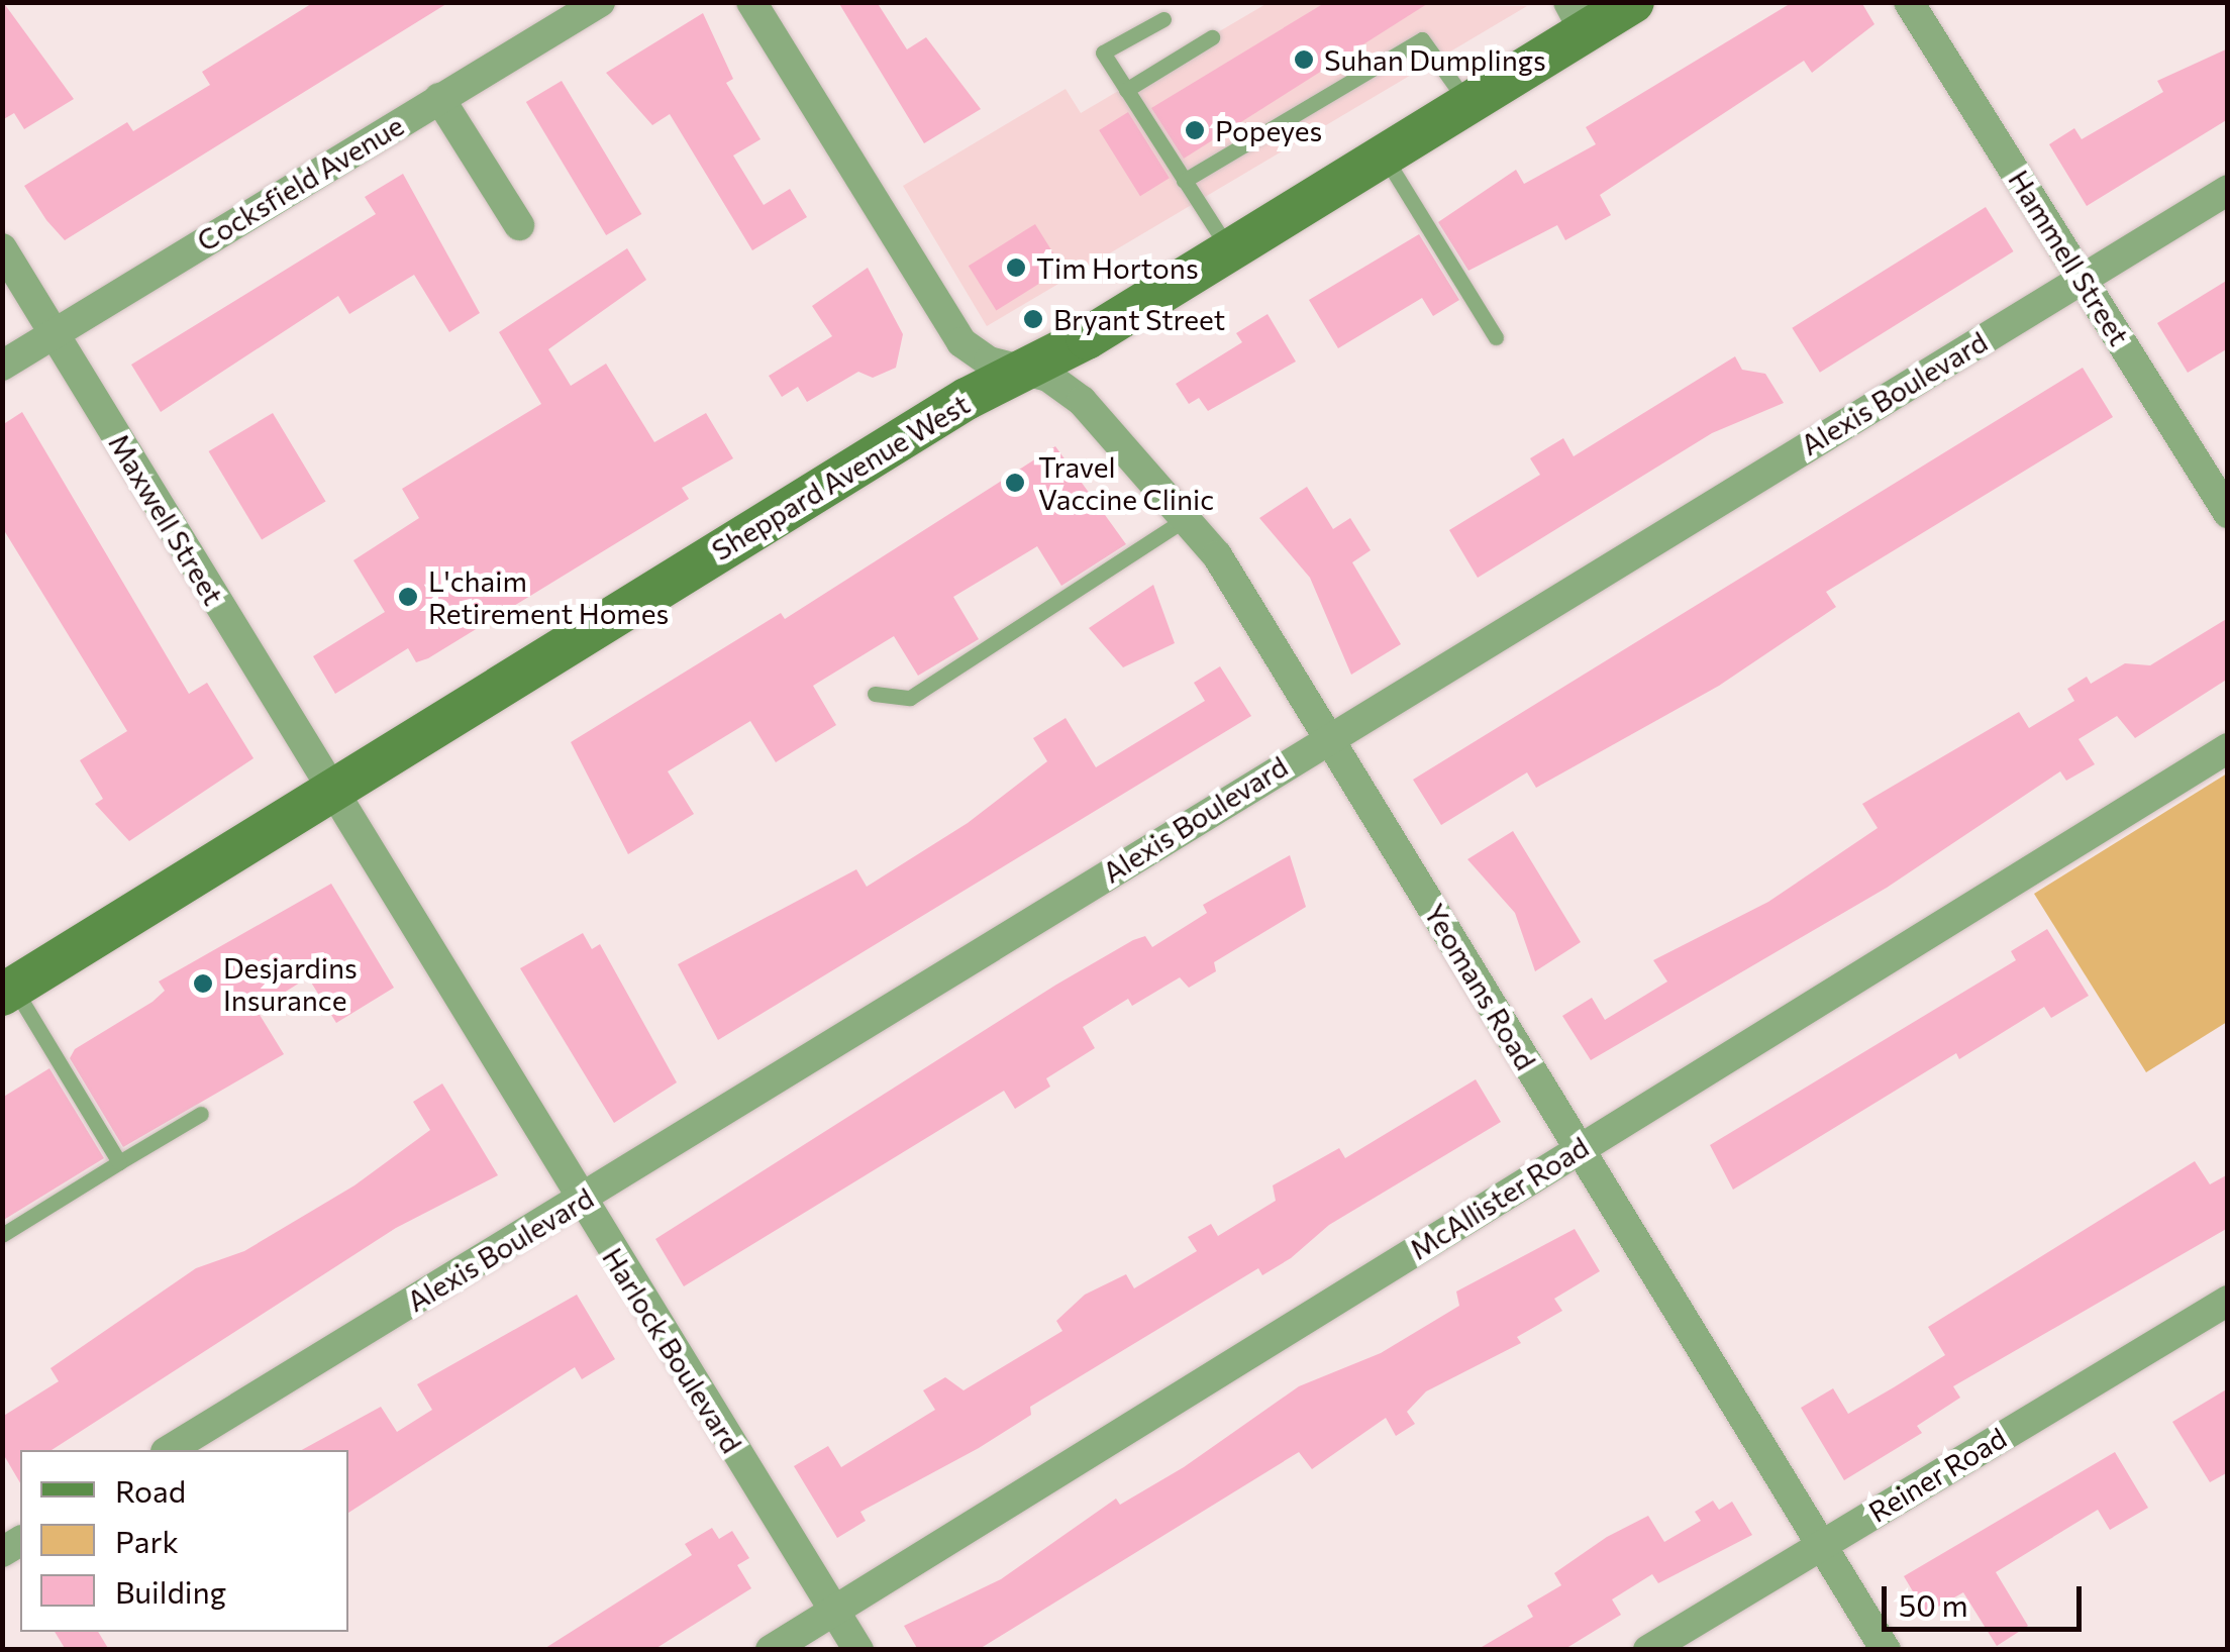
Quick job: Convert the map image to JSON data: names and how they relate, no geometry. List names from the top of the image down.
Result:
{
  "streets": {
    "main road": ["Sheppard Avenue West"],
    "street": [
      "Cocksfield Avenue",
      "Hammell Street",
      "Alexis Boulevard",
      "Maxwell Street",
      "Yeomans Road",
      "McAllister Road",
      "Harlock Boulevard",
      "Reiner Road"
    ]
  },
  "crossings": [
    ["Cocksfield Avenue", "Maxwell Street"],
    ["Hammell Street", "Alexis Boulevard"],
    ["Alexis Boulevard", "Yeomans Road"],
    ["Alexis Boulevard", "Harlock Boulevard"],
    ["Sheppard Avenue West", "Maxwell Street"],
    ["Sheppard Avenue West", "Yeomans Road"],
    ["Sheppard Avenue West", "Harlock Boulevard"],
    ["Maxwell Street", "Harlock Boulevard"],
    ["Yeomans Road", "McAllister Road"],
    ["Yeomans Road", "Reiner Road"],
    ["McAllister Road", "Harlock Boulevard"]
  ],
  "places": [
    "Suhan Dumplings",
    "Popeyes",
    "Tim Hortons",
    "Bryant Street",
    "Travel Vaccine Clinic",
    "L'chaim Retirement Homes",
    "Desjardins Insurance"
  ],
  "legend": ["Road", "Park", "Building"],
  "scale_bar": "50 m"
}
